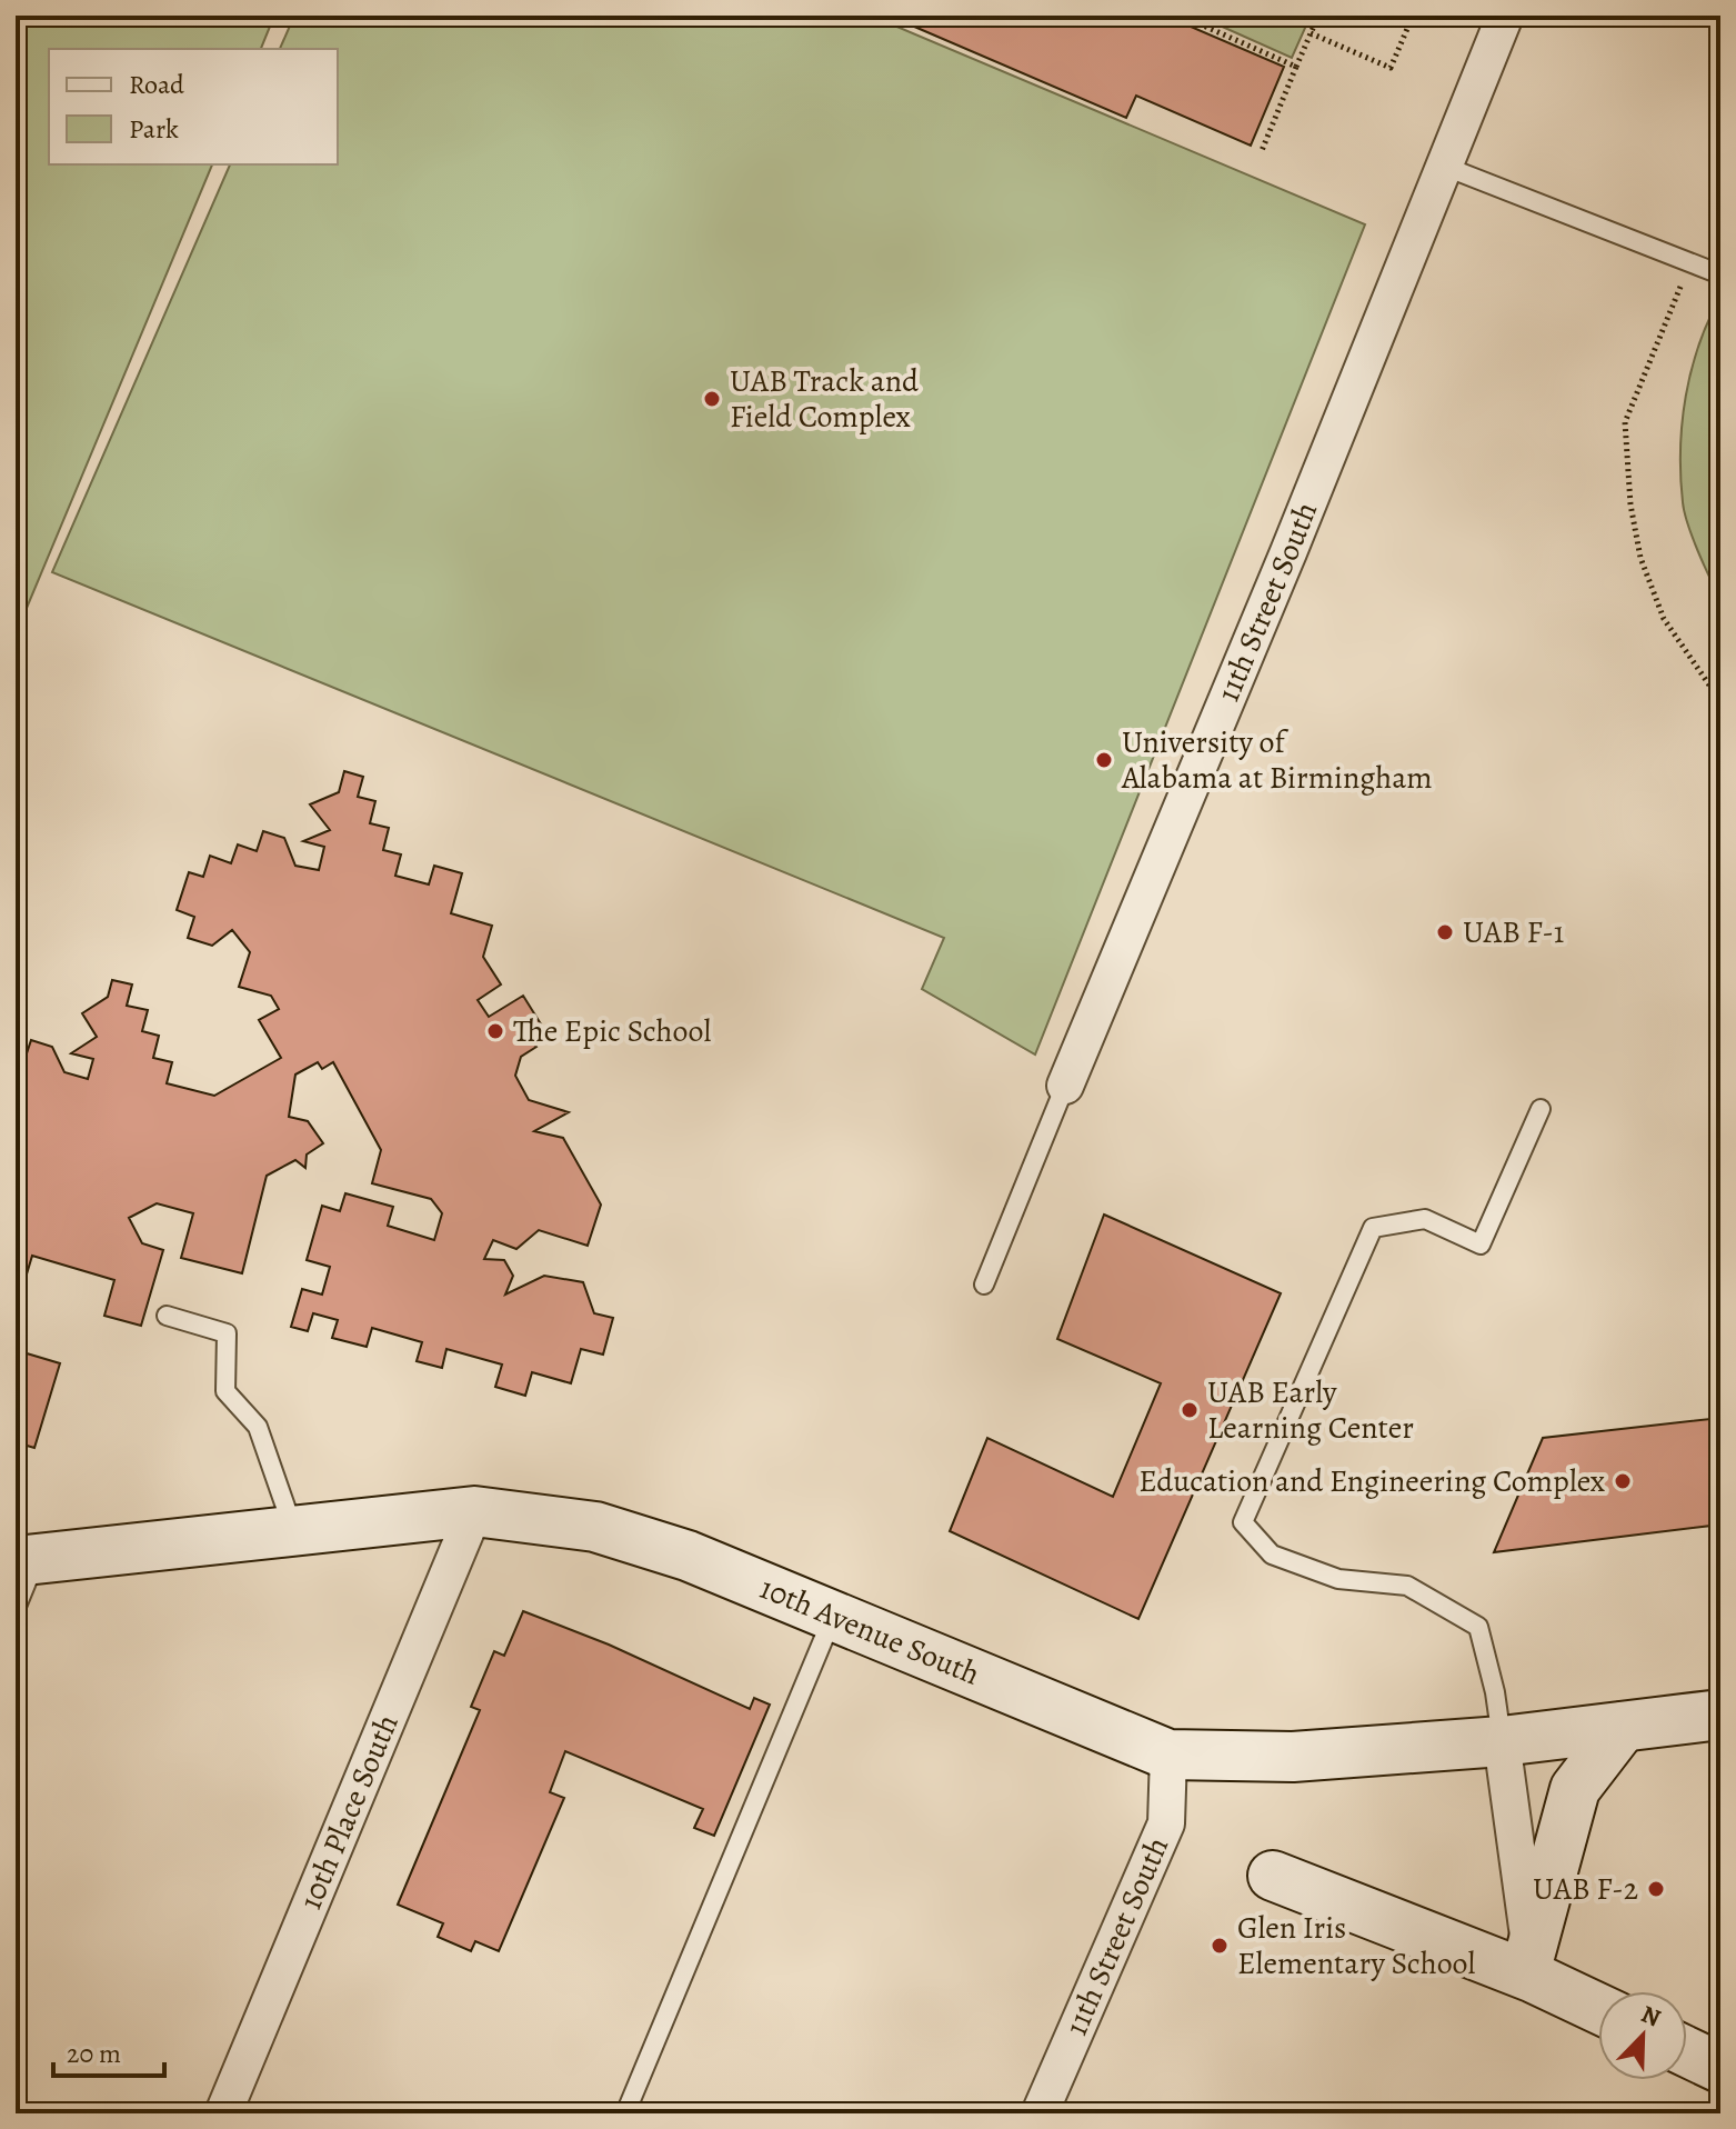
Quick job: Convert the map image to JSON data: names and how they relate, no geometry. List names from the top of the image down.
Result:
{
  "streets": {
    "street": ["11th Street South", "10th Avenue South", "10th Place South"]
  },
  "crossings": [
    ["11th Street South", "10th Avenue South"],
    ["10th Avenue South", "10th Place South"]
  ],
  "places": [
    "UAB Track and Field Complex",
    "University of Alabama at Birmingham",
    "UAB F-1",
    "The Epic School",
    "UAB Early Learning Center",
    "Education and Engineering Complex",
    "UAB F-2",
    "Glen Iris Elementary School"
  ],
  "legend": ["Road", "Park"],
  "scale_bar": "20 m",
  "north": "top right"
}
